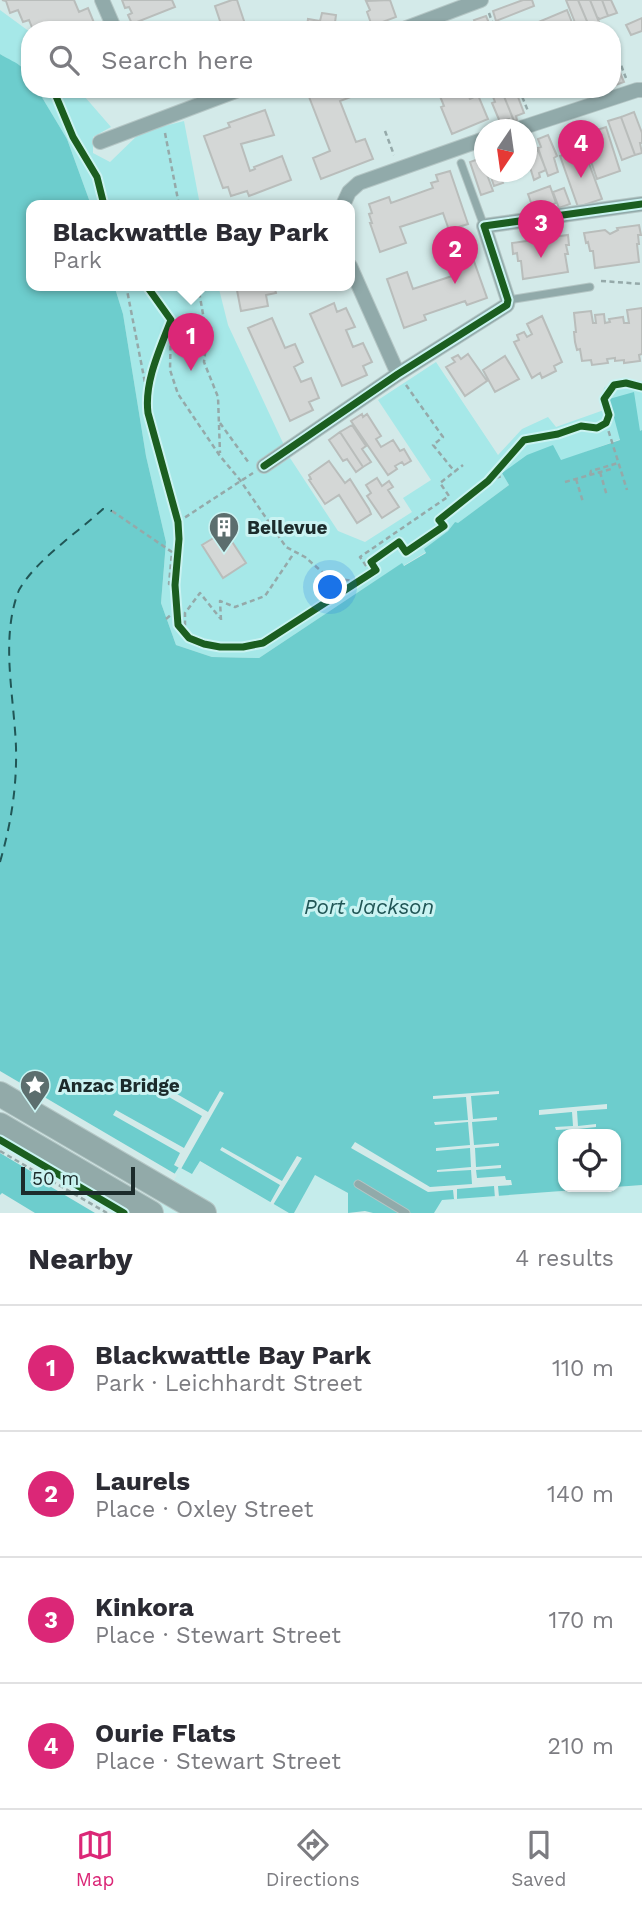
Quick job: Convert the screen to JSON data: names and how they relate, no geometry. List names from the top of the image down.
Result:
{
  "water": ["Port Jackson"],
  "places": {
    "building": ["Bellevue"],
    "place": ["Anzac Bridge"]
  },
  "scale_bar": "50 m",
  "north": "bottom",
  "page": {
    "search": "Search here",
    "pins": [
      "4",
      "3",
      "2",
      "1"
    ],
    "popup": ["Blackwattle Bay Park", "Park"],
    "scale": "50 m",
    "heading": ["Nearby", "4 results"],
    "list": [
      {
        "mark": "1",
        "name": "Blackwattle Bay Park",
        "note": "Park · Leichhardt Street",
        "value": "110 m"
      },
      {
        "mark": "2",
        "name": "Laurels",
        "note": "Place · Oxley Street",
        "value": "140 m"
      },
      {
        "mark": "3",
        "name": "Kinkora",
        "note": "Place · Stewart Street",
        "value": "170 m"
      },
      {
        "mark": "4",
        "name": "Ourie Flats",
        "note": "Place · Stewart Street",
        "value": "210 m"
      }
    ],
    "nav": ["Map", "Directions", "Saved"]
  }
}
